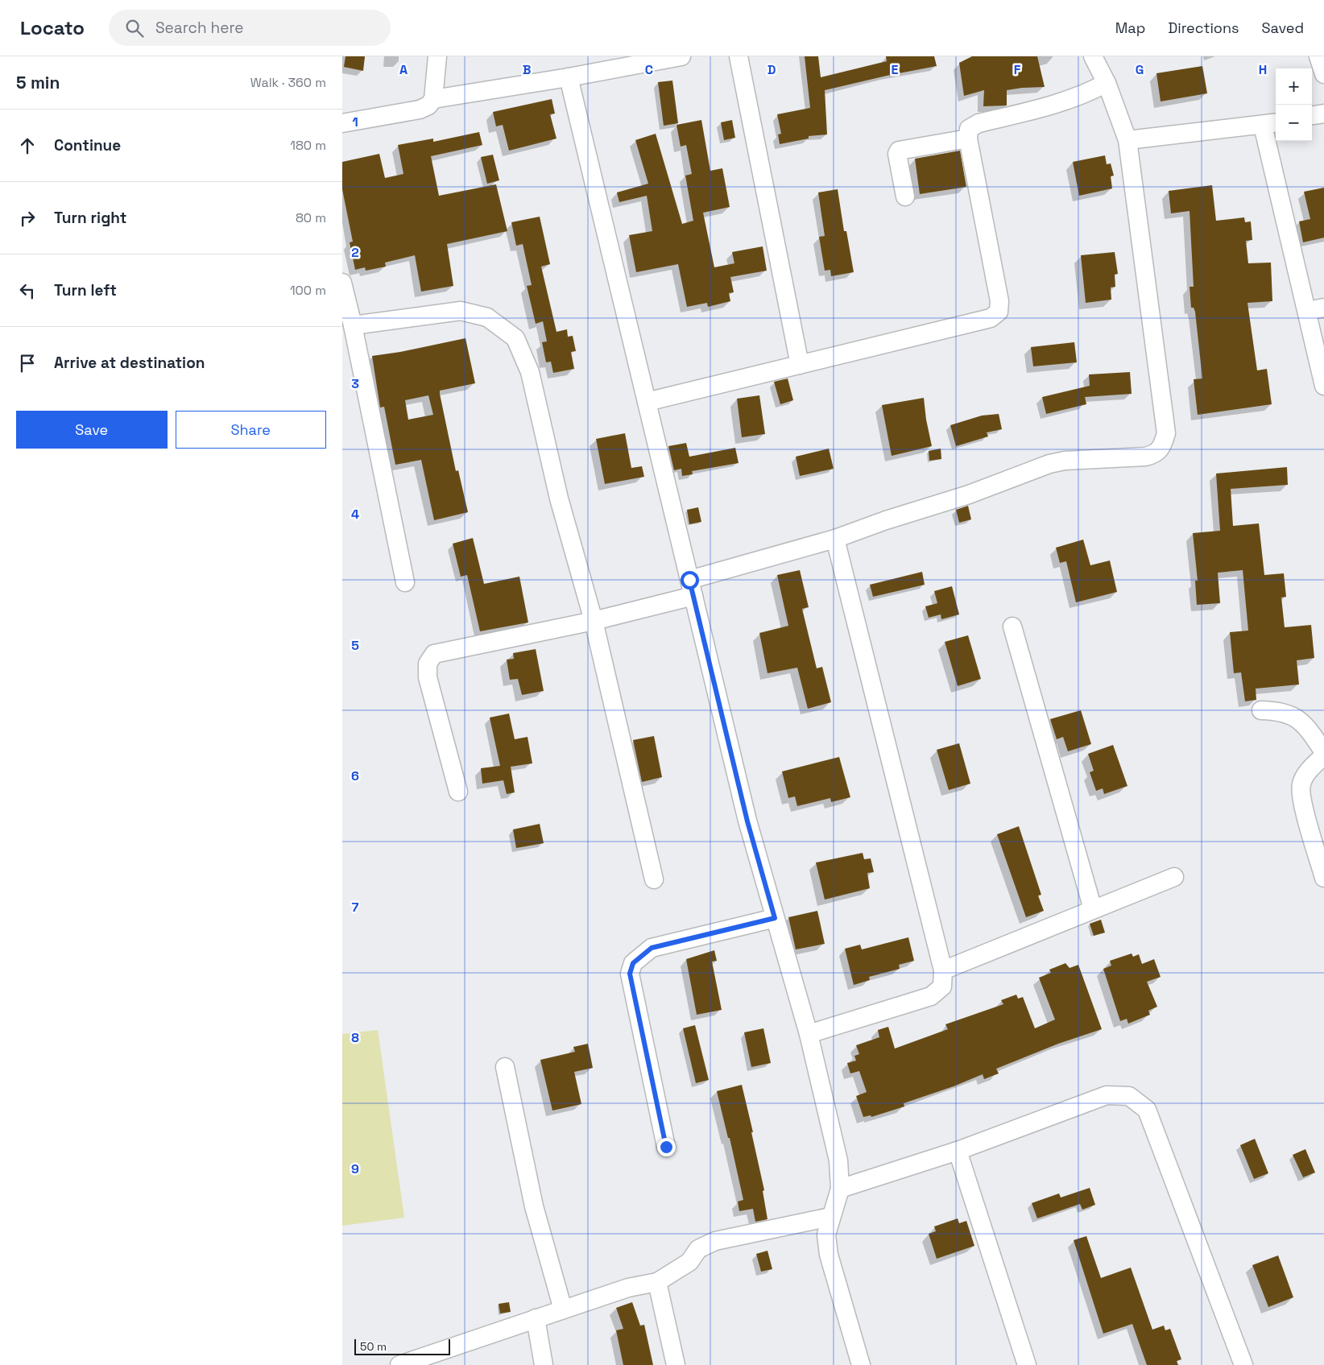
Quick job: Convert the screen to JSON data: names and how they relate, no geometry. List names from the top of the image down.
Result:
{
  "scale_bar": "50 m",
  "page": {
    "header": "Locato",
    "search": "Search here",
    "nav": ["Map", "Directions", "Saved"],
    "heading": ["5 min", "Walk · 360 m"],
    "map_buttons": ["+", "−"],
    "list": [
      ["Continue", "180 m"],
      ["Turn right", "80 m"],
      ["Turn left", "100 m"],
      "Arrive at destination"
    ],
    "buttons": ["Save", "Share"],
    "scale": "50 m"
  },
  "grid": {
    "columns": [
      "A",
      "B",
      "C",
      "D",
      "E",
      "F",
      "G",
      "H"
    ],
    "rows": [
      "1",
      "2",
      "3",
      "4",
      "5",
      "6",
      "7",
      "8",
      "9"
    ]
  }
}
